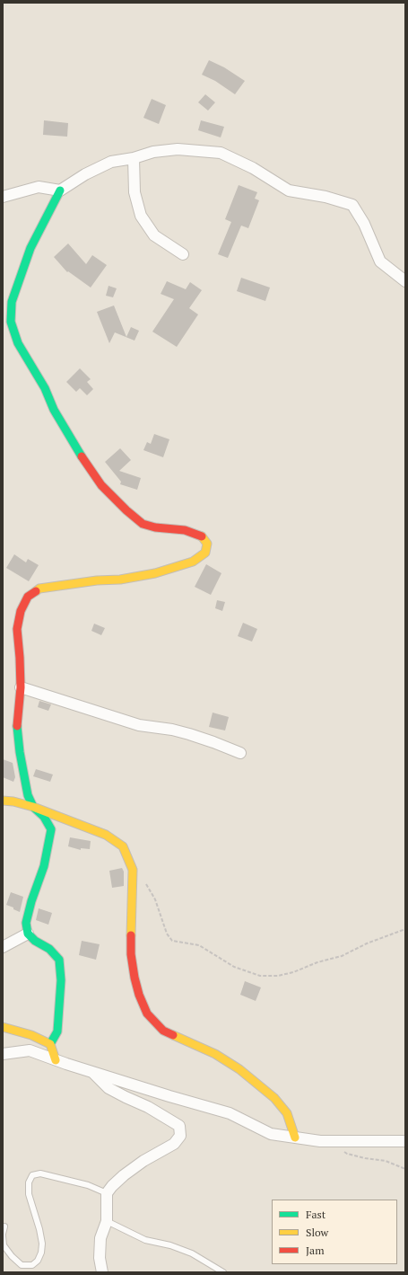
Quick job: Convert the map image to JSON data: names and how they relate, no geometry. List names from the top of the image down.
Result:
{
  "legend": ["Fast", "Slow", "Jam"]
}
